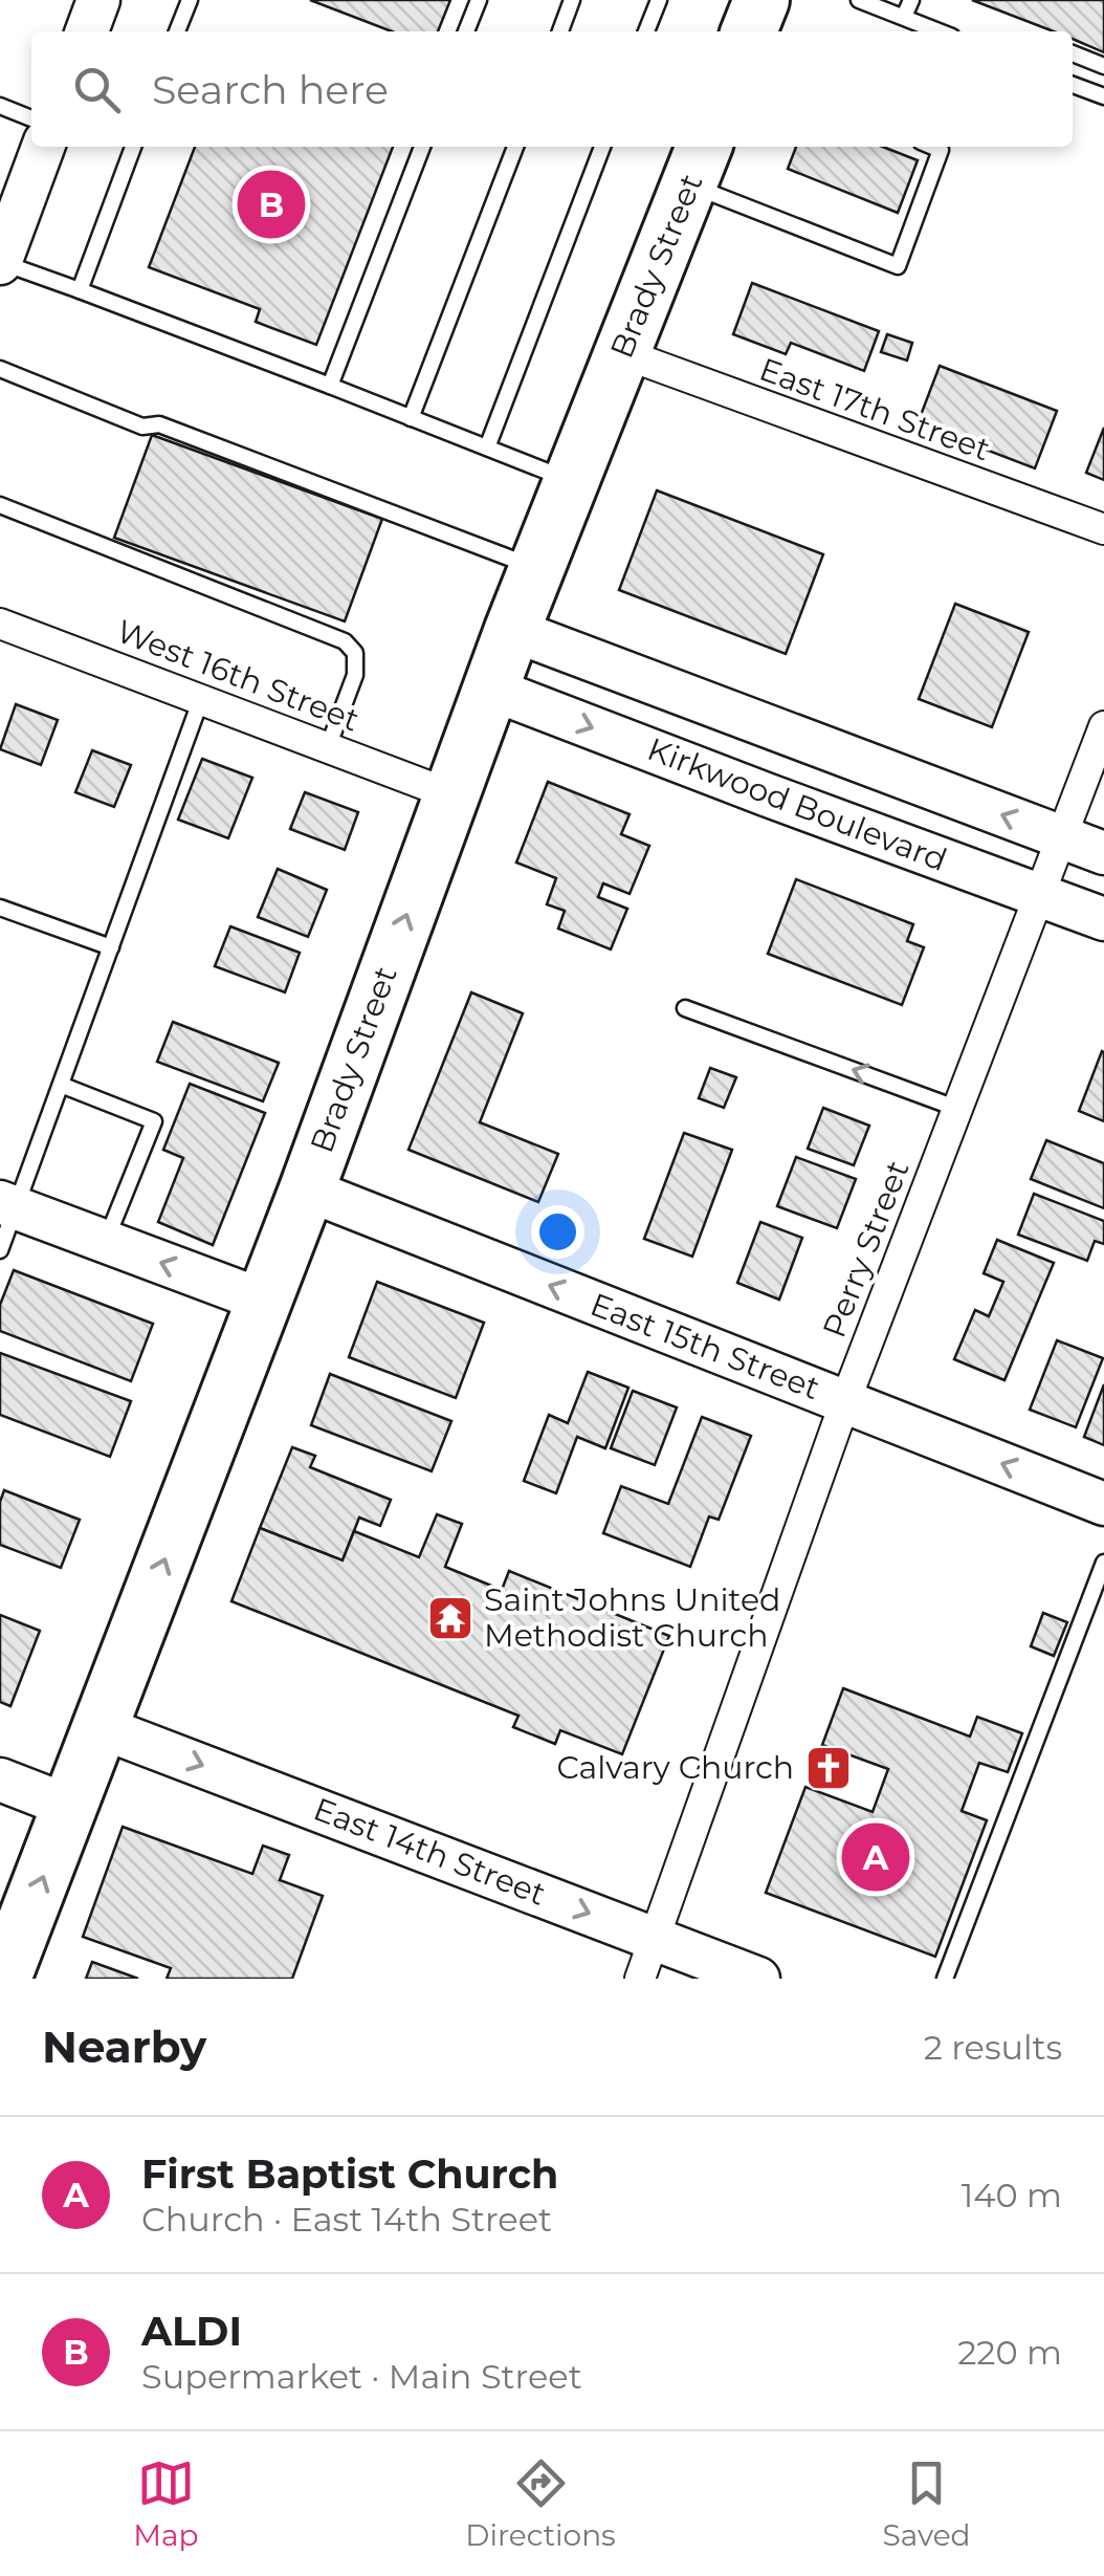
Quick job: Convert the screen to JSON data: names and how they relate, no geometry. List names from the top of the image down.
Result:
{
  "streets": {
    "highway": ["Brady Street"],
    "street": [
      "East 17th Street",
      "West 16th Street",
      "Kirkwood Boulevard",
      "Perry Street",
      "East 15th Street",
      "East 14th Street"
    ]
  },
  "crossings": [
    ["Brady Street", "East 17th Street"],
    ["Brady Street", "West 16th Street"],
    ["Brady Street", "Kirkwood Boulevard"],
    ["Brady Street", "East 15th Street"],
    ["Brady Street", "East 14th Street"],
    ["Kirkwood Boulevard", "Perry Street"],
    ["Perry Street", "East 15th Street"],
    ["Perry Street", "East 14th Street"]
  ],
  "one_way": ["Brady Street", "East 15th Street", "East 14th Street"],
  "places": {
    "temple": ["Saint Johns United Methodist Church"],
    "church": ["Calvary Church"]
  },
  "page": {
    "search": "Search here",
    "pins": ["B", "A"],
    "heading": ["Nearby", "2 results"],
    "list": [
      {
        "mark": "A",
        "name": "First Baptist Church",
        "note": "Church · East 14th Street",
        "value": "140 m"
      },
      {
        "mark": "B",
        "name": "ALDI",
        "note": "Supermarket · Main Street",
        "value": "220 m"
      }
    ],
    "nav": ["Map", "Directions", "Saved"]
  }
}
